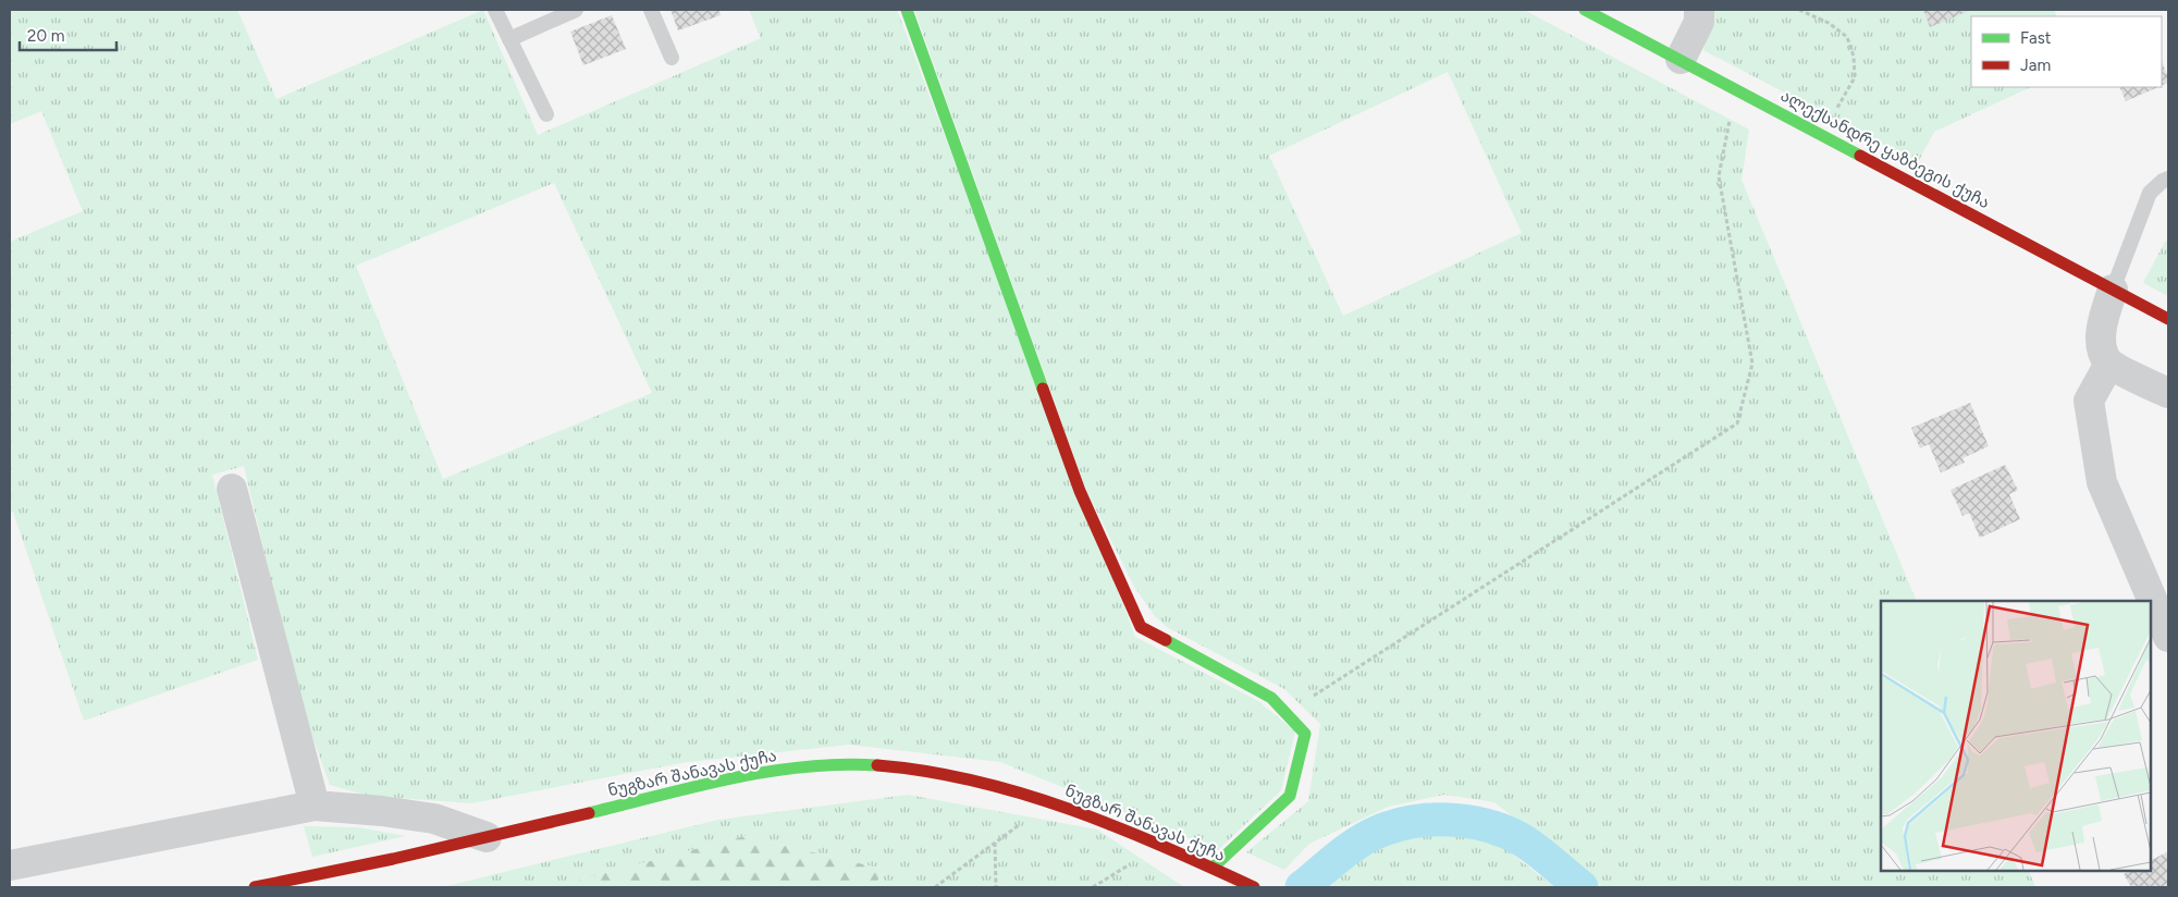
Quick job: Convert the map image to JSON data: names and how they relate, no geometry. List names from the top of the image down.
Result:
{
  "streets": {
    "street": ["ალექსანდრე ყაზბეგის ქუჩა", "ნუგზარ შანავას ქუჩა"]
  },
  "legend": ["Fast", "Jam"],
  "scale_bar": "20 m"
}
